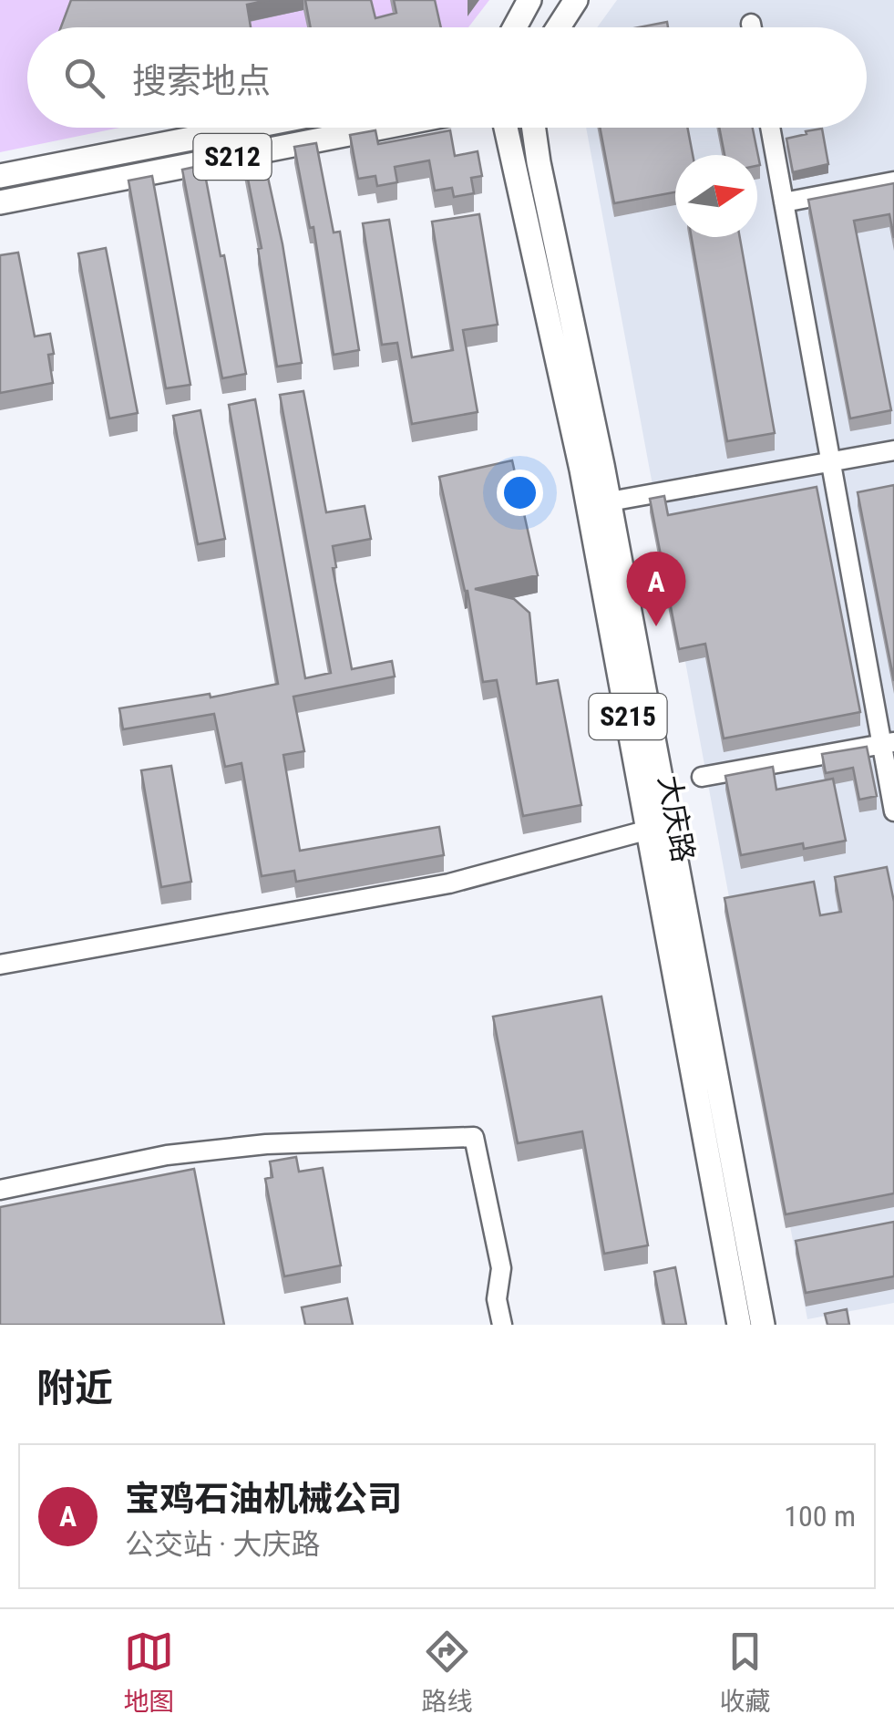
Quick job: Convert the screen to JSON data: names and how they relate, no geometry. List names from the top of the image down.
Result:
{
  "streets": {
    "main road": ["S212", "S215", "大庆路"]
  },
  "north": "right",
  "page": {
    "search": "搜索地点",
    "pins": "A",
    "heading": "附近",
    "list": [
      {
        "mark": "A",
        "name": "宝鸡石油机械公司",
        "note": "公交站 · 大庆路",
        "value": "100 m"
      }
    ],
    "nav": ["地图", "路线", "收藏"]
  }
}
